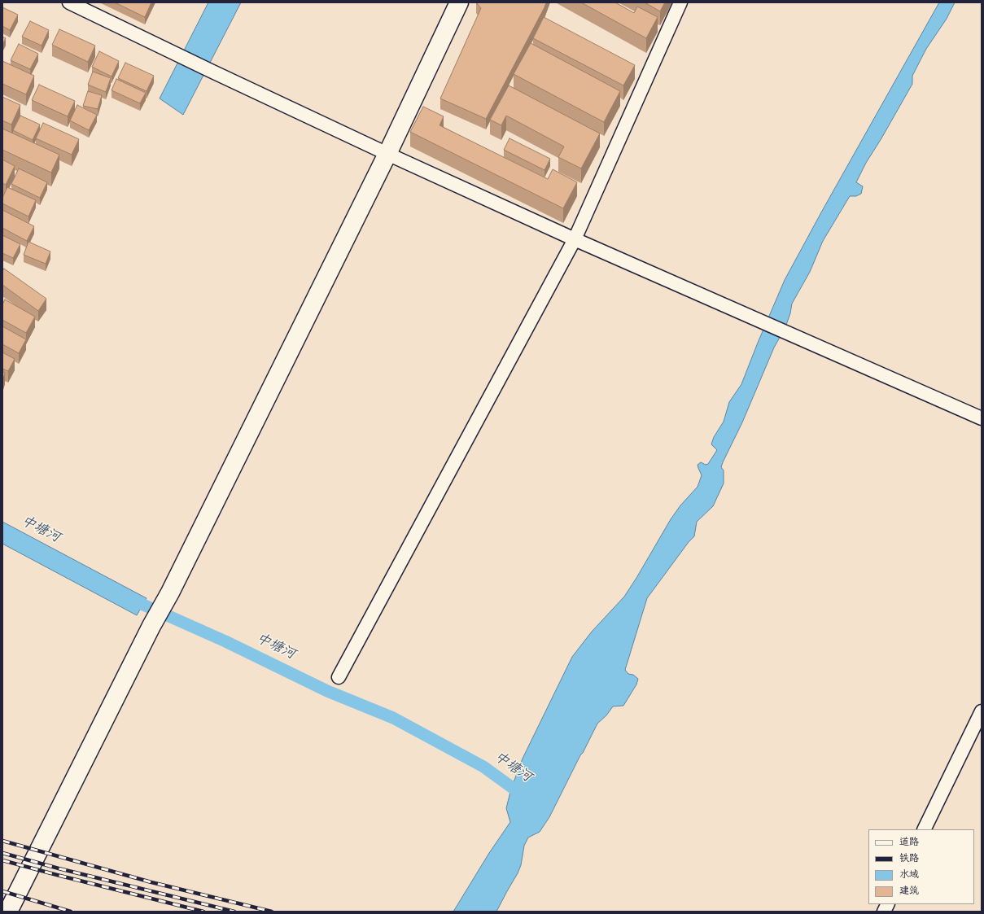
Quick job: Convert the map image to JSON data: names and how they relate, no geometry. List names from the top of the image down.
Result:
{
  "water": ["中塘河"],
  "legend": [
    "道路",
    "铁路",
    "水域",
    "建筑"
  ]
}
